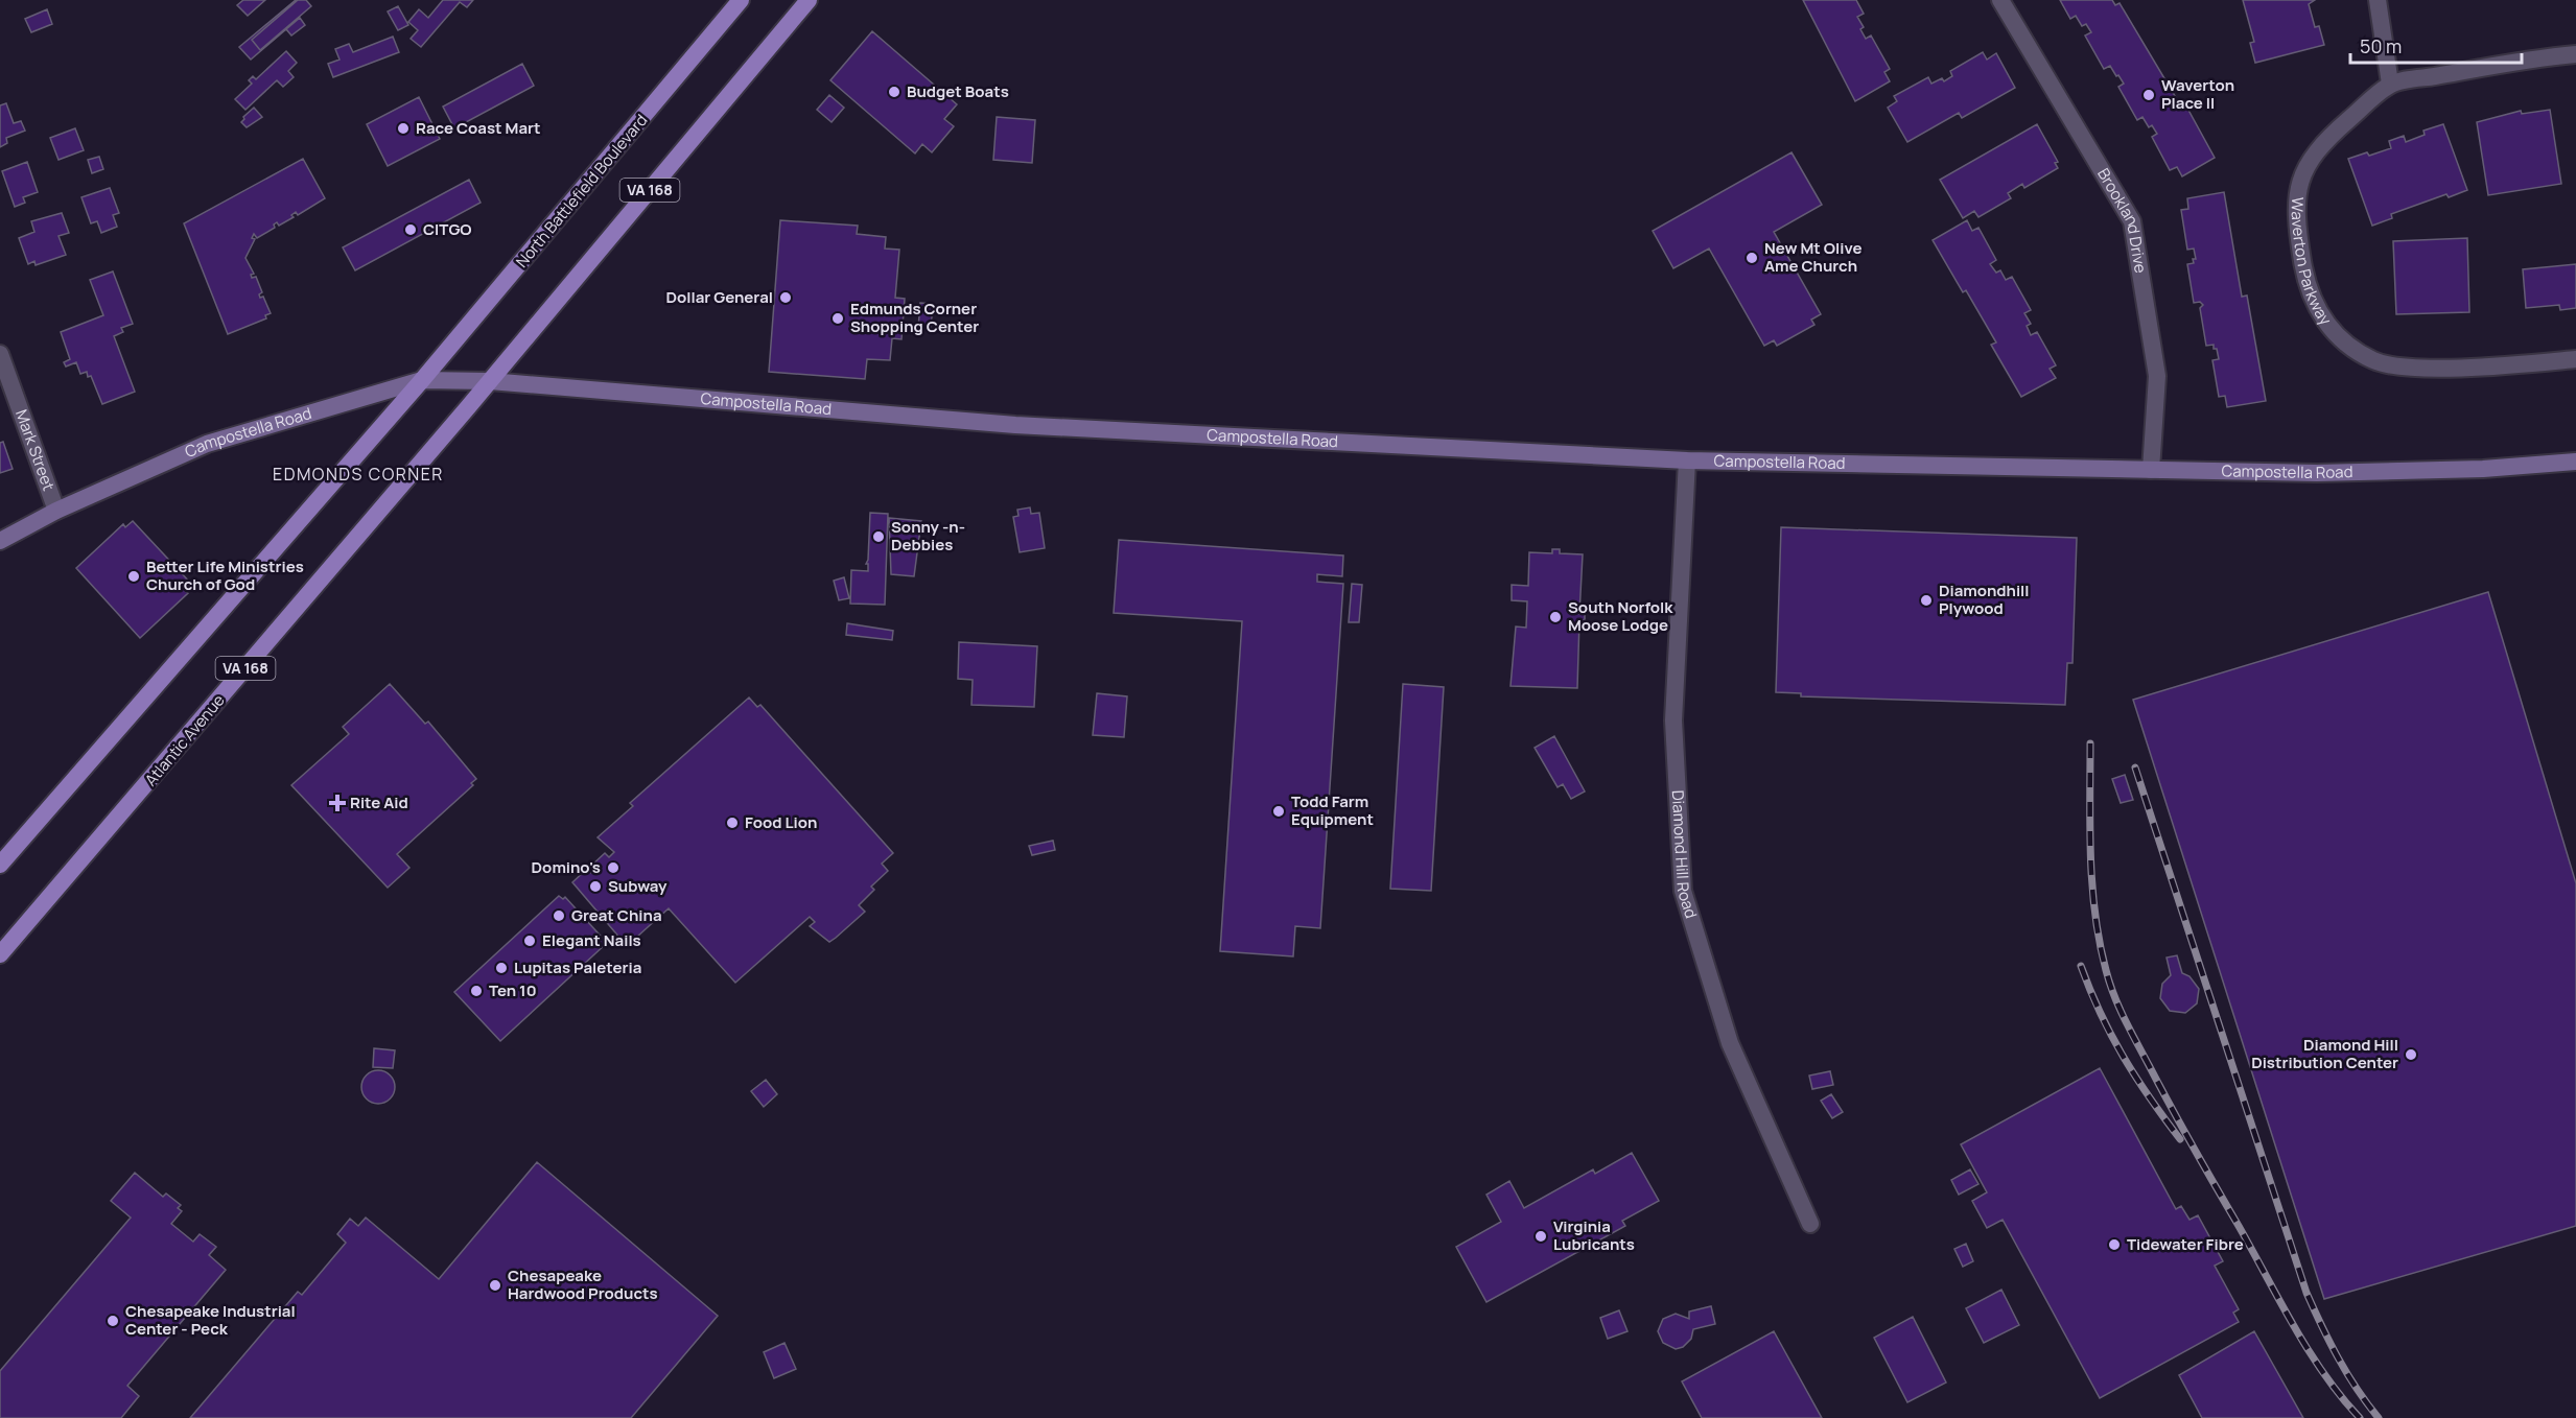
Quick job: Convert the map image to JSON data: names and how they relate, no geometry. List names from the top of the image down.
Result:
{
  "streets": {
    "main road": [
      "VA 168",
      "North Battlefield Boulevard",
      "Campostella Road",
      "Atlantic Avenue"
    ],
    "street": [
      "Brookland Drive",
      "Waverton Parkway",
      "Mark Street",
      "Diamond Hill Road"
    ]
  },
  "crossings": [
    ["VA 168", "North Battlefield Boulevard"],
    ["VA 168", "Campostella Road"],
    ["VA 168", "Atlantic Avenue"],
    ["North Battlefield Boulevard", "Campostella Road"],
    ["Brookland Drive", "Campostella Road"],
    ["Campostella Road", "Mark Street"],
    ["Campostella Road", "Atlantic Avenue"],
    ["Campostella Road", "Diamond Hill Road"]
  ],
  "districts": ["EDMONDS CORNER"],
  "places": {
    "other": [
      "Budget Boats",
      "Waverton Place II",
      "Race Coast Mart",
      "CITGO",
      "New Mt Olive Ame Church",
      "Dollar General",
      "Edmunds Corner Shopping Center",
      "Sonny -n- Debbies",
      "Better Life Ministries Church of God",
      "Diamondhill Plywood",
      "South Norfolk Moose Lodge",
      "Todd Farm Equipment",
      "Food Lion",
      "Domino's",
      "Subway",
      "Great China",
      "Elegant Nails",
      "Lupitas Paleteria",
      "Ten 10",
      "Diamond Hill Distribution Center",
      "Virginia Lubricants",
      "Tidewater Fibre",
      "Chesapeake Hardwood Products",
      "Chesapeake Industrial Center - Peck"
    ],
    "health": ["Rite Aid"]
  },
  "scale_bar": "50 m"
}
